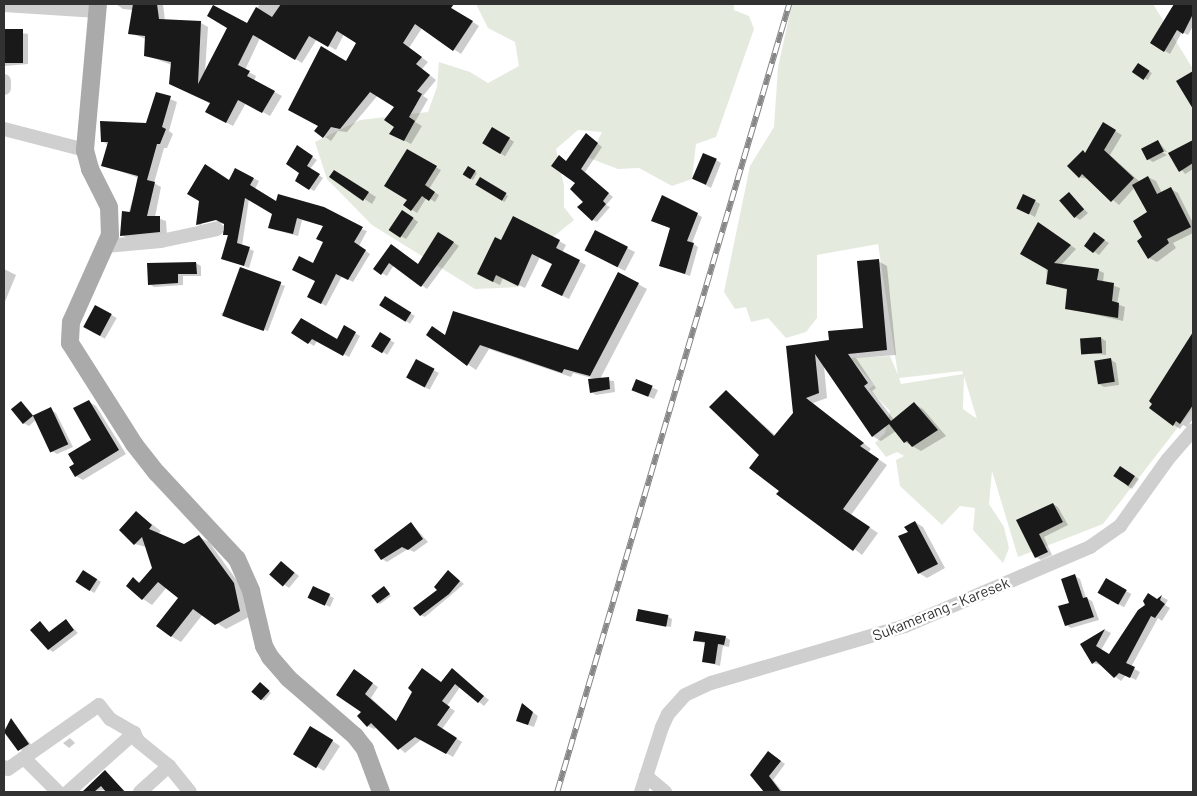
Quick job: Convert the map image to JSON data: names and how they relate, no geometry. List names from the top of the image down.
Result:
{
  "streets": {
    "street": ["Sukamerang - Karesek"]
  }
}
